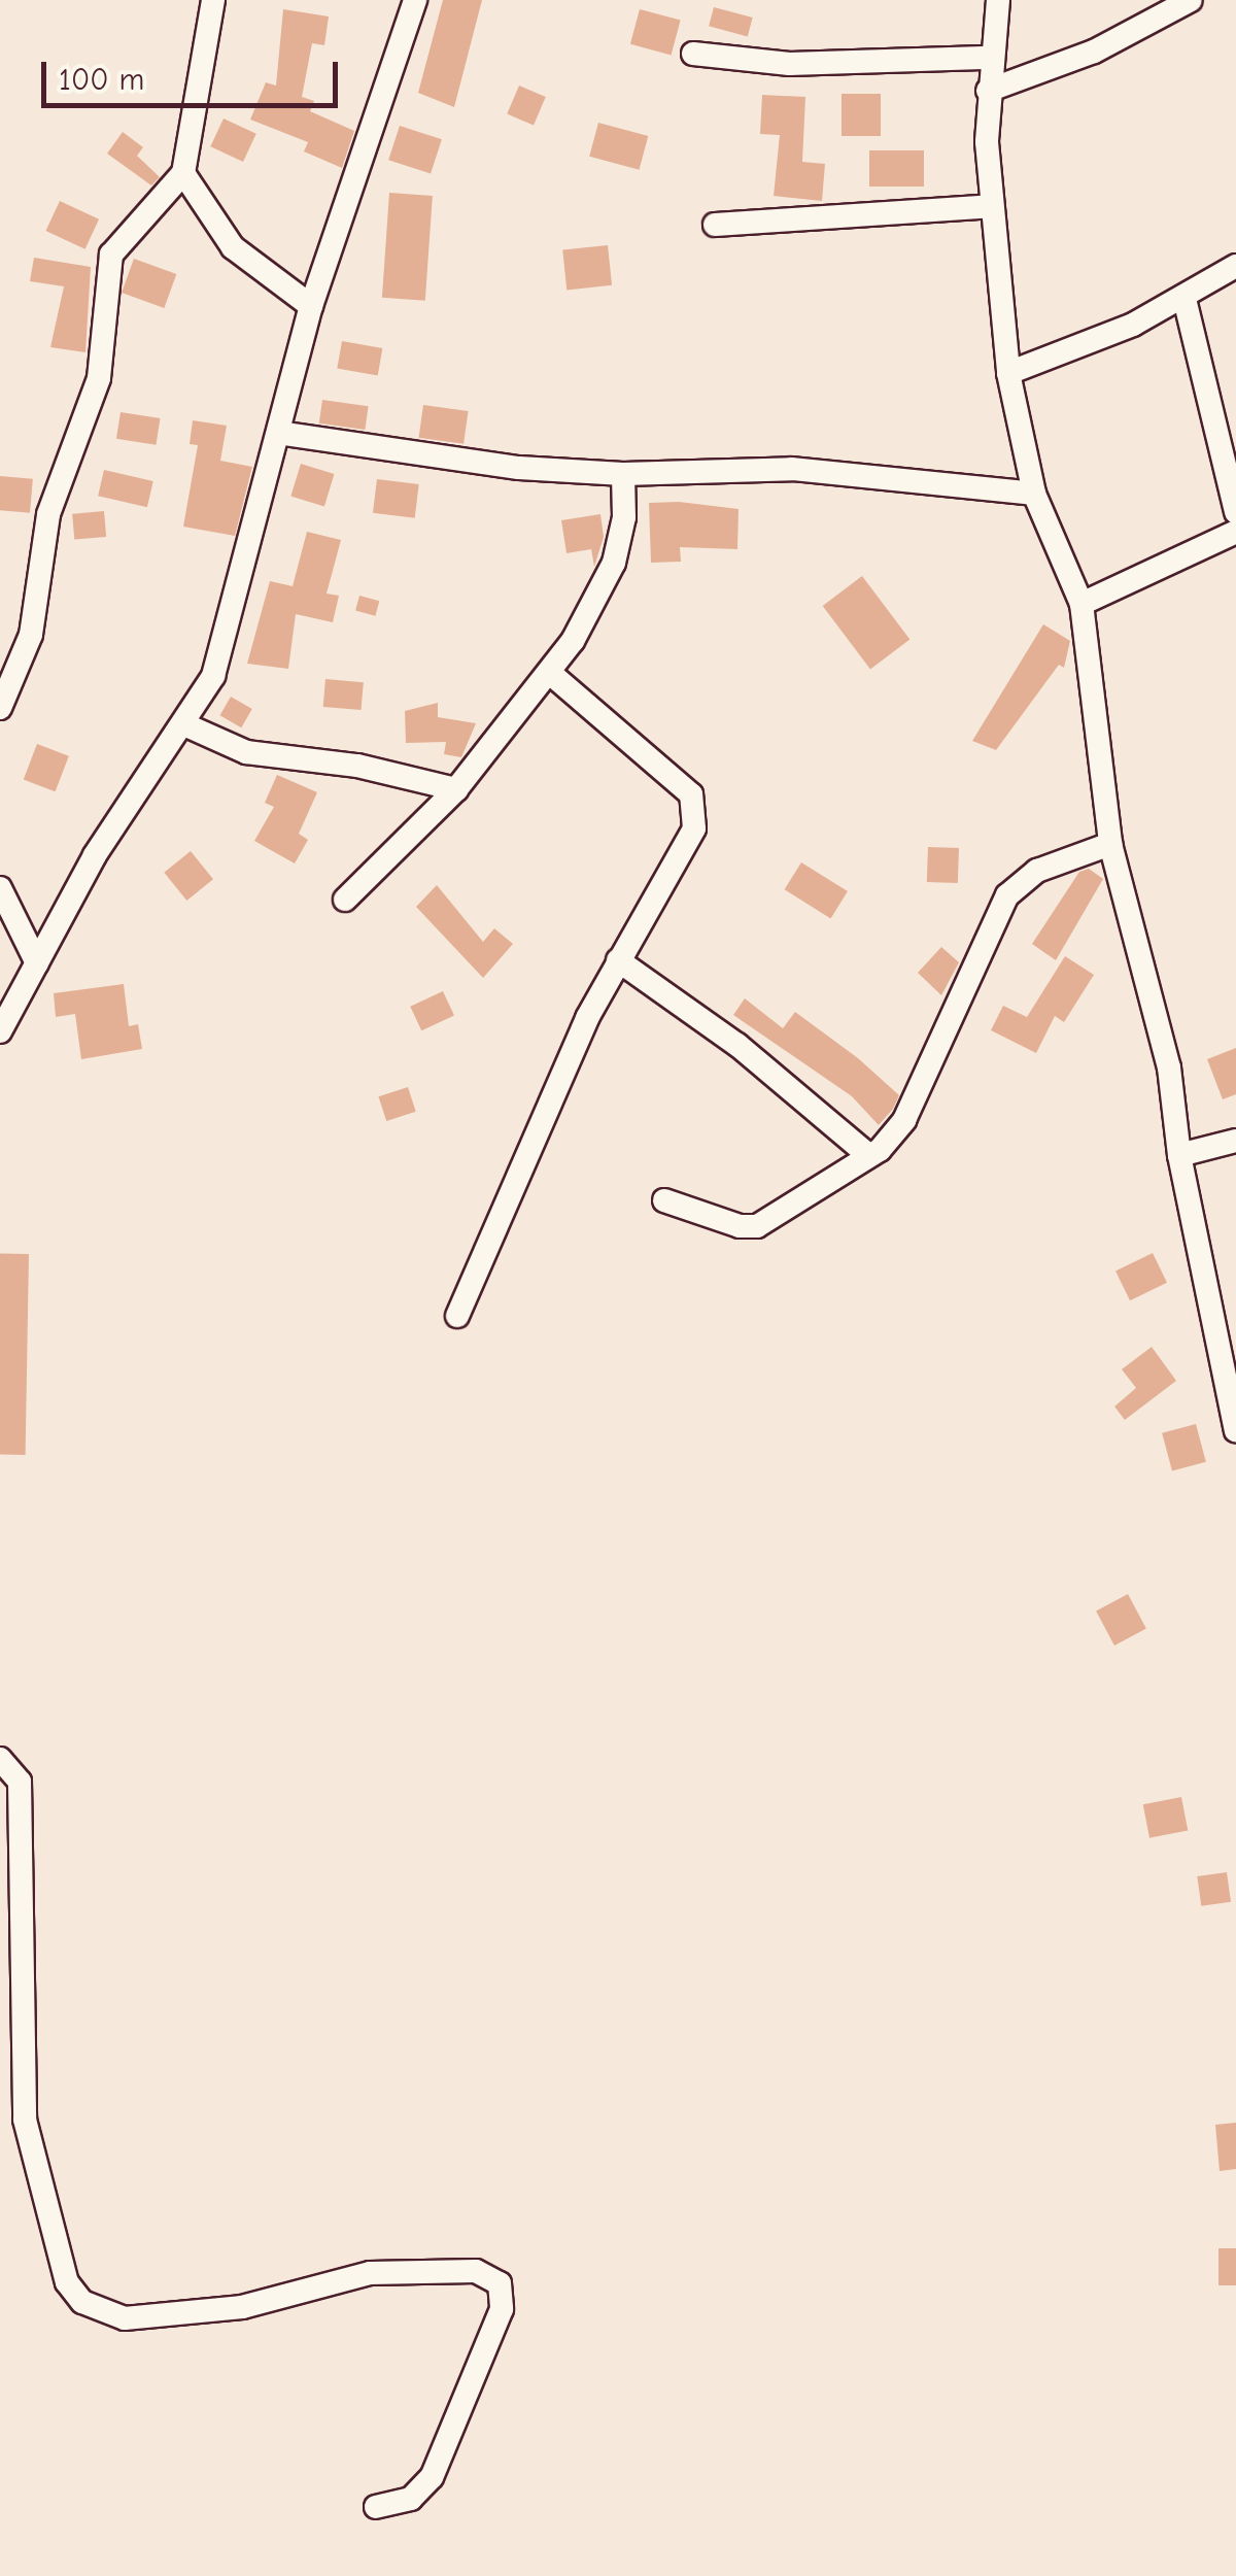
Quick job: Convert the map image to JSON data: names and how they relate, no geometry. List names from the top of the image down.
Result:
{
  "scale_bar": "100 m"
}
